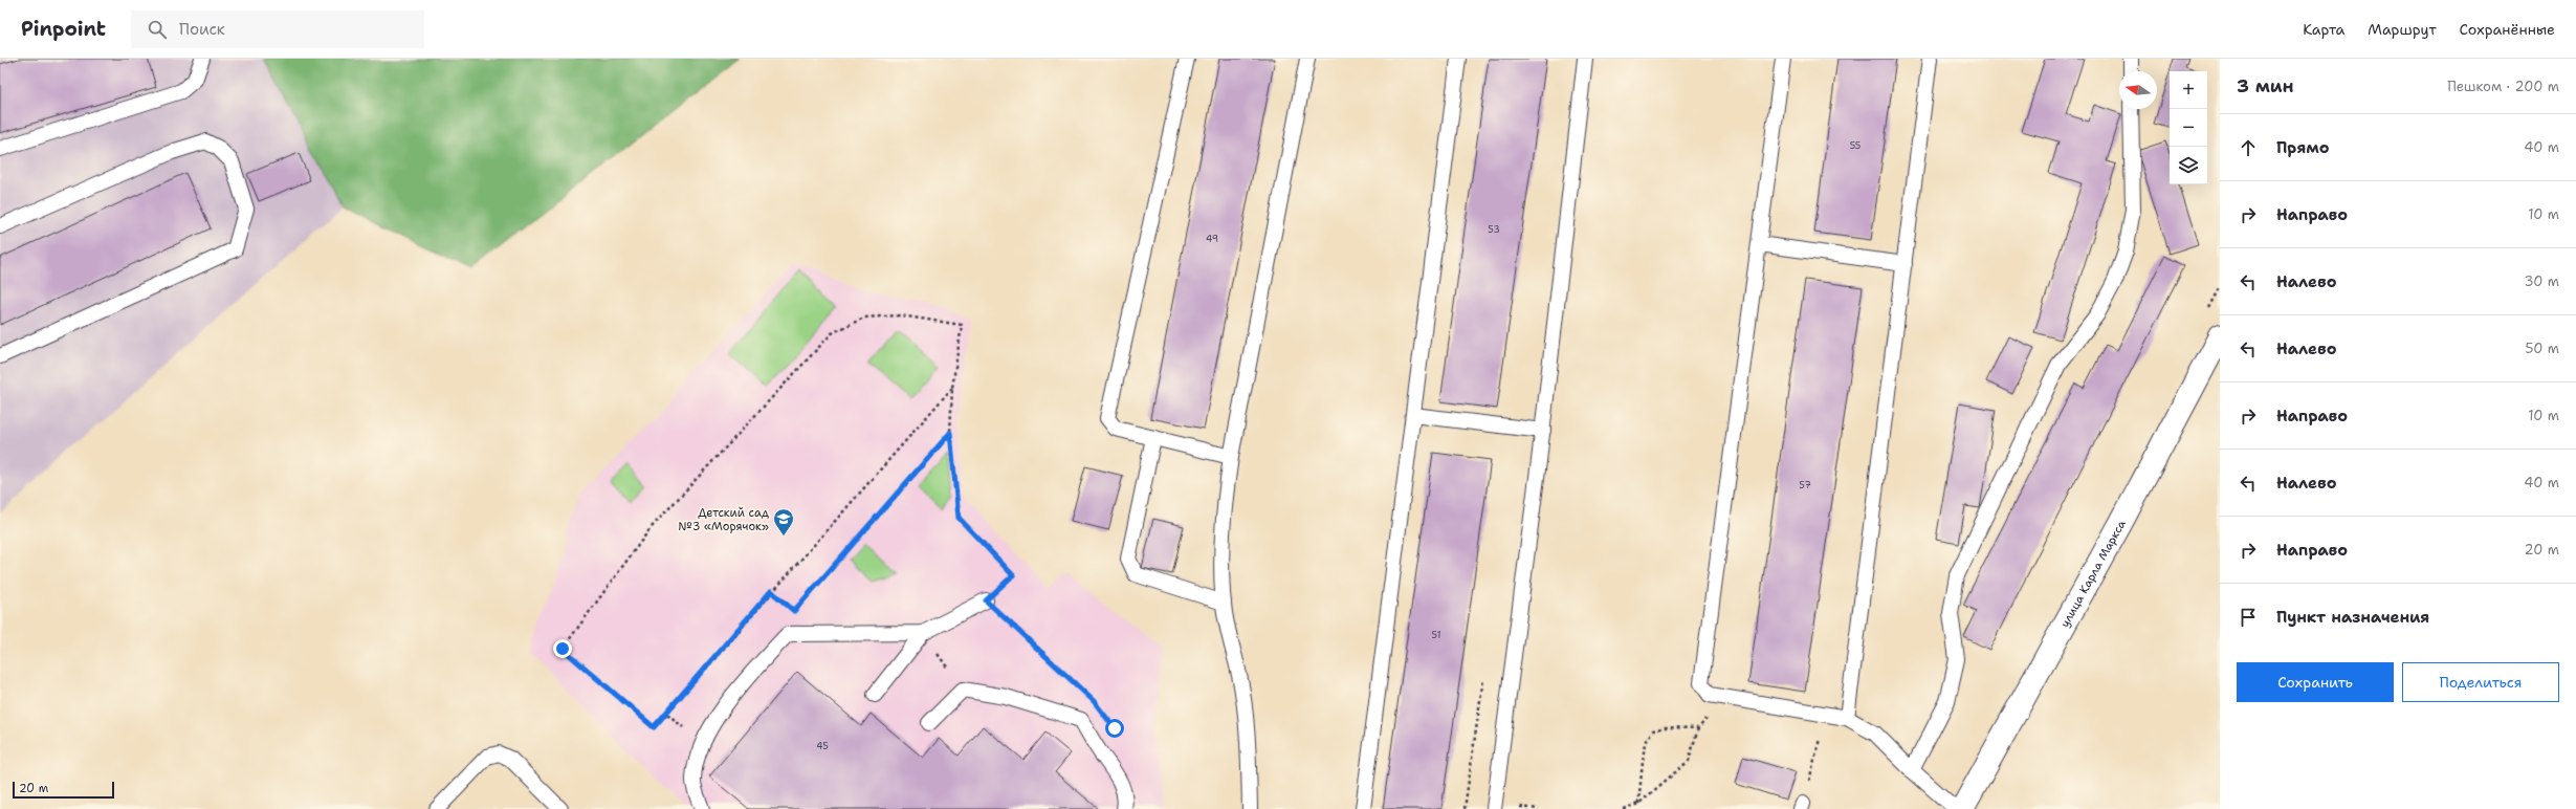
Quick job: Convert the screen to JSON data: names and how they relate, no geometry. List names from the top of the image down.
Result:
{
  "streets": {
    "highway": ["улица Карла Маркса"]
  },
  "places": {
    "school or university": ["Детский сад №3 «Морячок»"]
  },
  "house_numbers": [
    "55",
    "53",
    "49",
    "57",
    "51",
    "45"
  ],
  "scale_bar": "20 m",
  "north": "left",
  "page": {
    "header": "Pinpoint",
    "search": "Поиск",
    "nav": ["Карта", "Маршрут", "Сохранённые"],
    "heading": ["3 мин", "Пешком · 200 m"],
    "map_buttons": ["+", "−"],
    "list": [
      ["Прямо", "40 m"],
      ["Направо", "10 m"],
      ["Налево", "30 m"],
      ["Налево", "50 m"],
      ["Направо", "10 m"],
      ["Налево", "40 m"],
      ["Направо", "20 m"],
      "Пункт назначения"
    ],
    "buttons": ["Сохранить", "Поделиться"],
    "scale": "20 m"
  }
}
